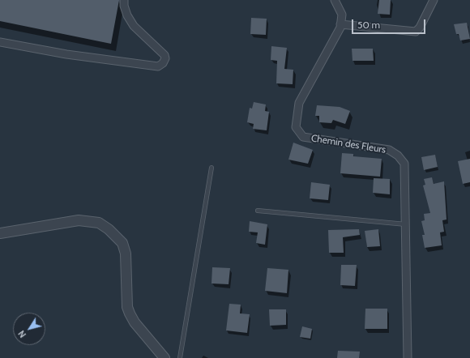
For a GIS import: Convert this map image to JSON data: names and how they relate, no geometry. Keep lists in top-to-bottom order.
{
  "streets": {
    "street": ["Chemin des Fleurs"]
  },
  "scale_bar": "50 m",
  "north": "bottom left"
}
